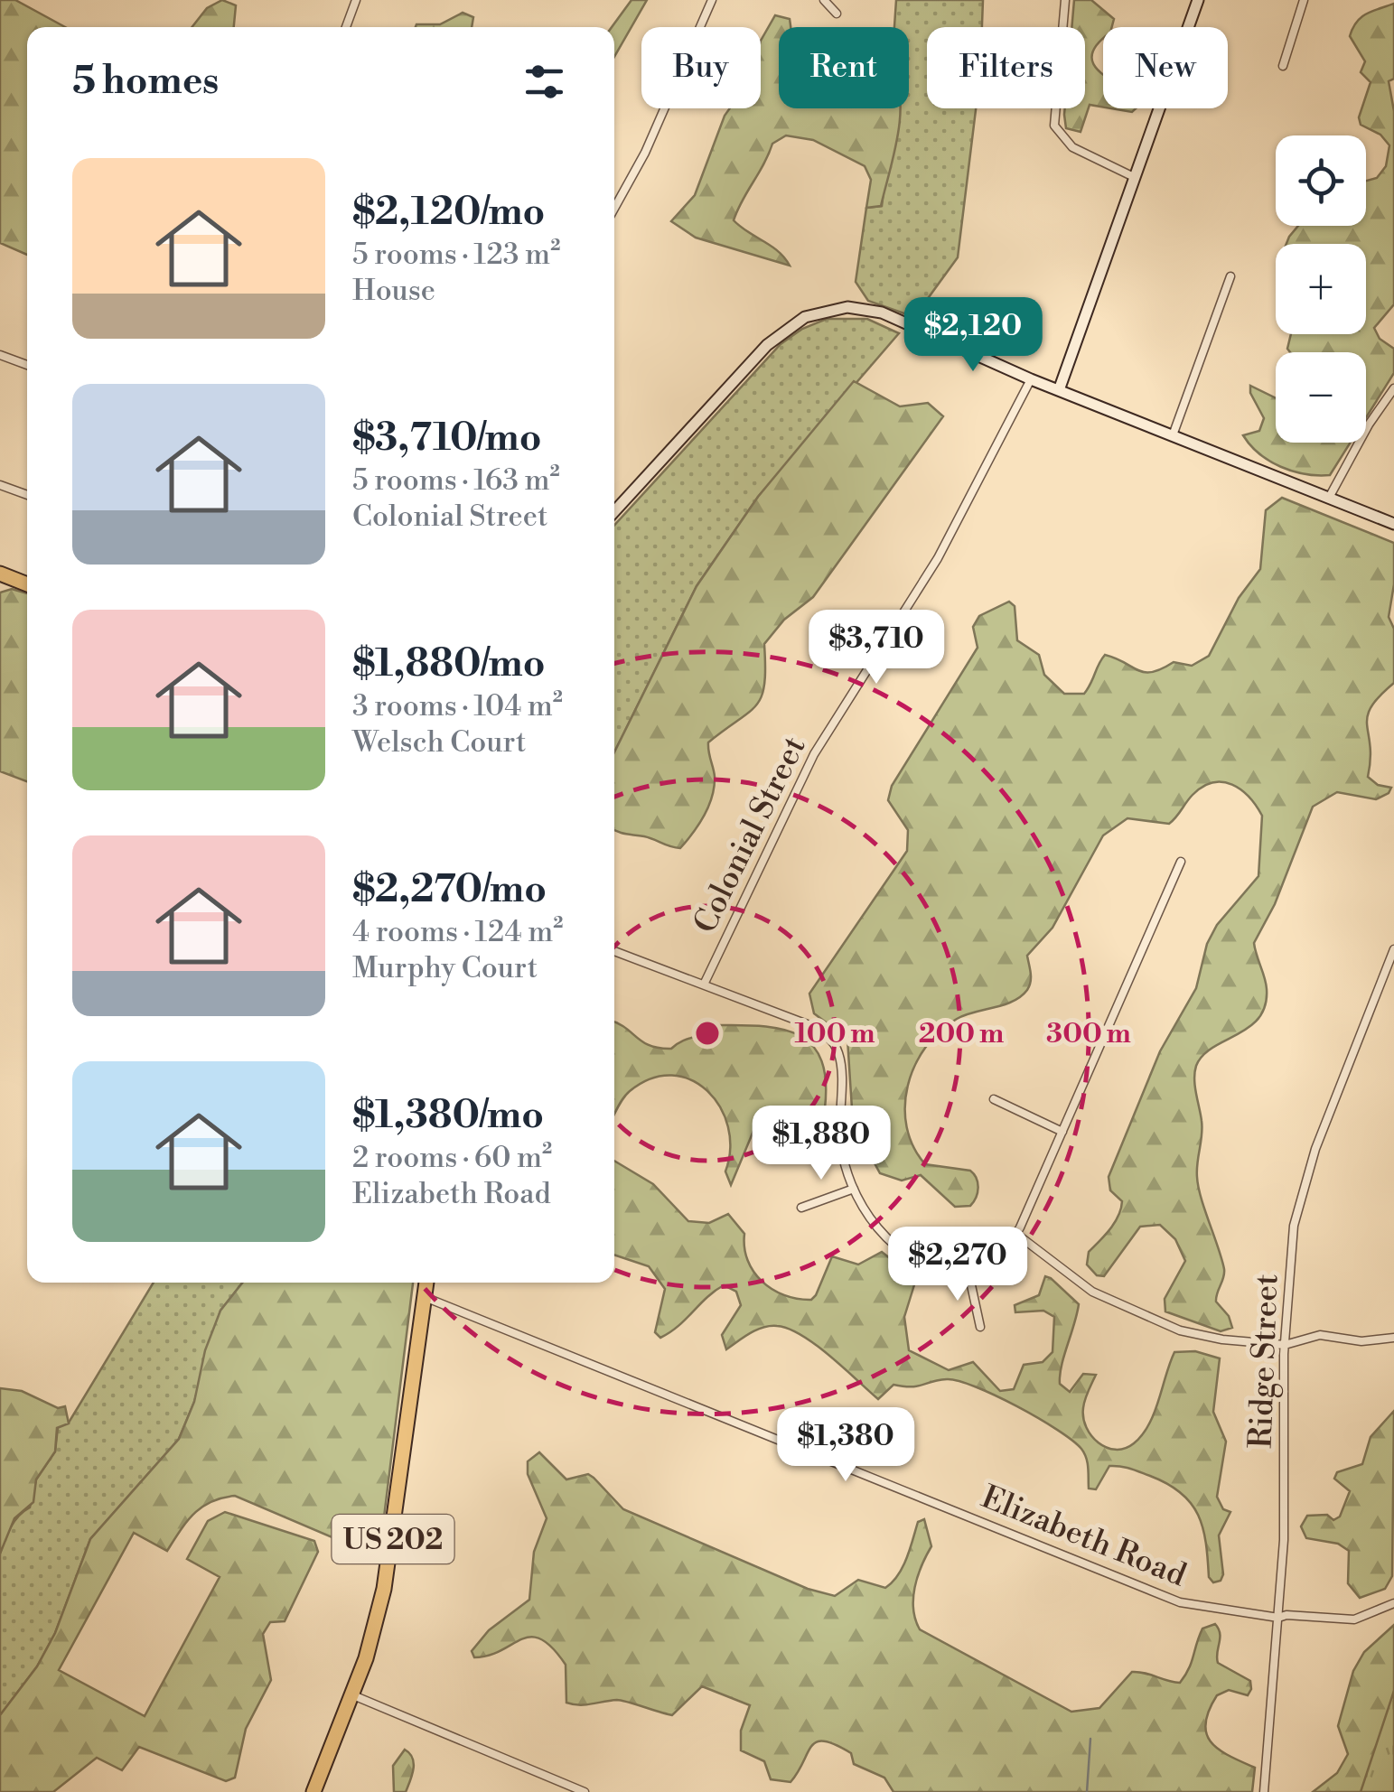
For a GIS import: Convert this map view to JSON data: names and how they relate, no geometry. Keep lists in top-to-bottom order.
{
  "streets": {
    "highway": ["US 202"],
    "street": ["Colonial Street", "Ridge Street", "Elizabeth Road"]
  },
  "crossings": [
    ["Ridge Street", "Elizabeth Road"],
    ["Elizabeth Road", "US 202"]
  ],
  "page": {
    "chip": [
      "Buy",
      "Rent",
      "Filters",
      "New"
    ],
    "heading": "5 homes",
    "map_buttons": ["+", "−"],
    "list": [
      {
        "name": "$2,120/mo",
        "note": "5 rooms · 123 m² · House"
      },
      {
        "name": "$3,710/mo",
        "note": "5 rooms · 163 m² · Colonial Street"
      },
      {
        "name": "$1,880/mo",
        "note": "3 rooms · 104 m² · Welsch Court"
      },
      {
        "name": "$2,270/mo",
        "note": "4 rooms · 124 m² · Murphy Court"
      },
      {
        "name": "$1,380/mo",
        "note": "2 rooms · 60 m² · Elizabeth Road"
      }
    ],
    "price": [
      "$2,120",
      "$3,710",
      "$1,880",
      "$2,270",
      "$1,380"
    ]
  },
  "rings": ["100 m", "200 m", "300 m"]
}
